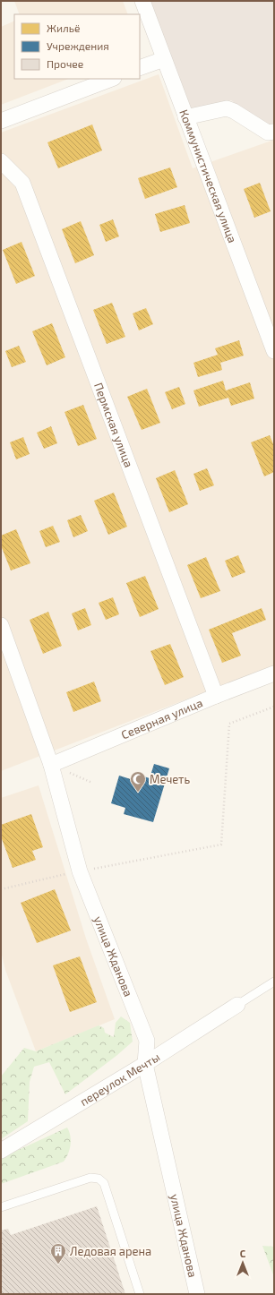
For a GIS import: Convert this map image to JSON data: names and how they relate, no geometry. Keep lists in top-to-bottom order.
{
  "streets": {
    "street": [
      "Коммунистическая улица",
      "Пермская улица",
      "Северная улица",
      "улица Жданова",
      "переулок Мечты"
    ]
  },
  "crossings": [
    ["Пермская улица", "Северная улица"],
    ["Северная улица", "улица Жданова"],
    ["улица Жданова", "переулок Мечты"]
  ],
  "places": {
    "mosque": ["Мечеть"],
    "building": ["Ледовая арена"]
  },
  "legend": ["Жильё", "Учреждения", "Прочее"],
  "north": "top"
}
